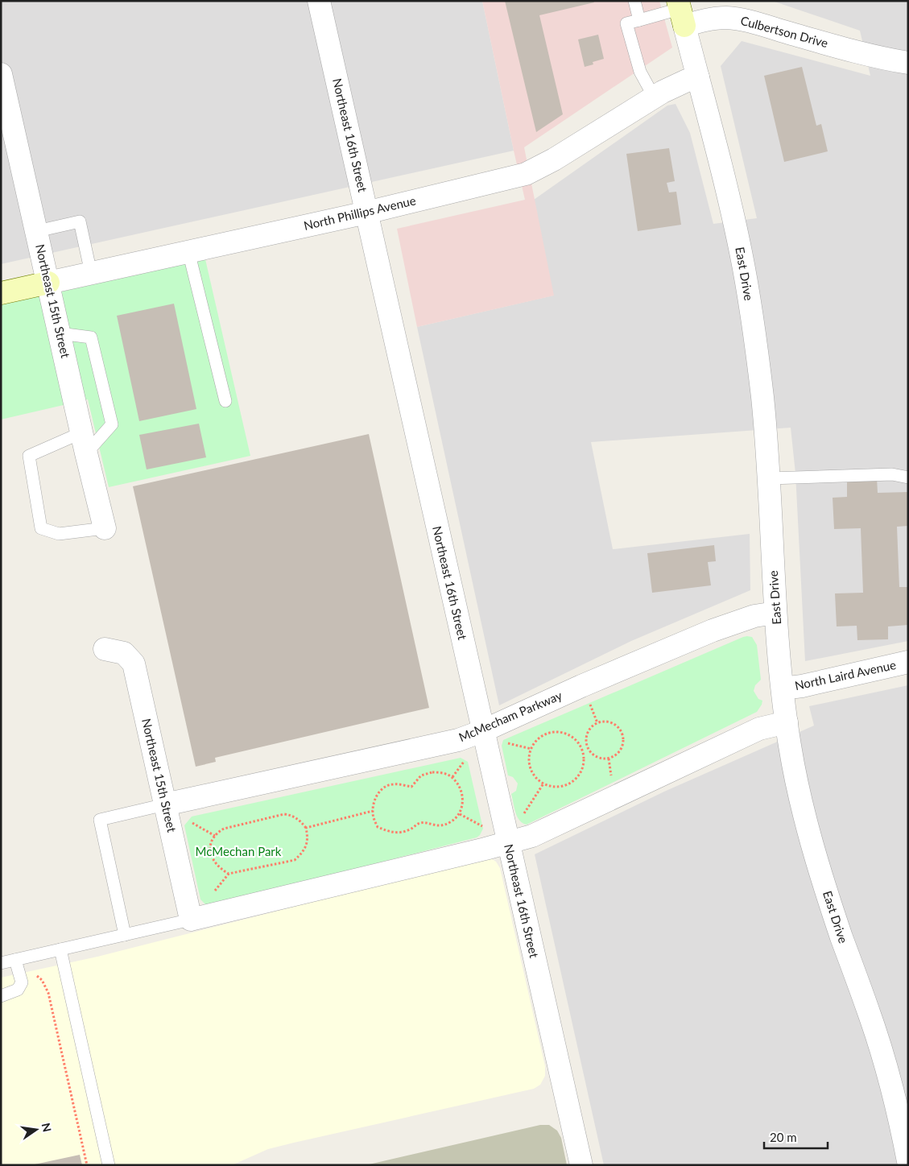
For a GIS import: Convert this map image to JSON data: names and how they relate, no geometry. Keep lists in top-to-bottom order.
{
  "streets": {
    "street": [
      "Culbertson Drive",
      "Northeast 16th Street",
      "North Phillips Avenue",
      "East Drive",
      "Northeast 15th Street",
      "North Laird Avenue",
      "McMecham Parkway"
    ]
  },
  "crossings": [
    ["Culbertson Drive", "East Drive"],
    ["Northeast 16th Street", "North Phillips Avenue"],
    ["Northeast 16th Street", "McMecham Parkway"],
    ["North Phillips Avenue", "East Drive"],
    ["North Phillips Avenue", "Northeast 15th Street"],
    ["East Drive", "North Laird Avenue"],
    ["East Drive", "McMecham Parkway"],
    ["Northeast 15th Street", "McMecham Parkway"]
  ],
  "parks": ["McMechan Park"],
  "scale_bar": "20 m",
  "north": "right"
}
